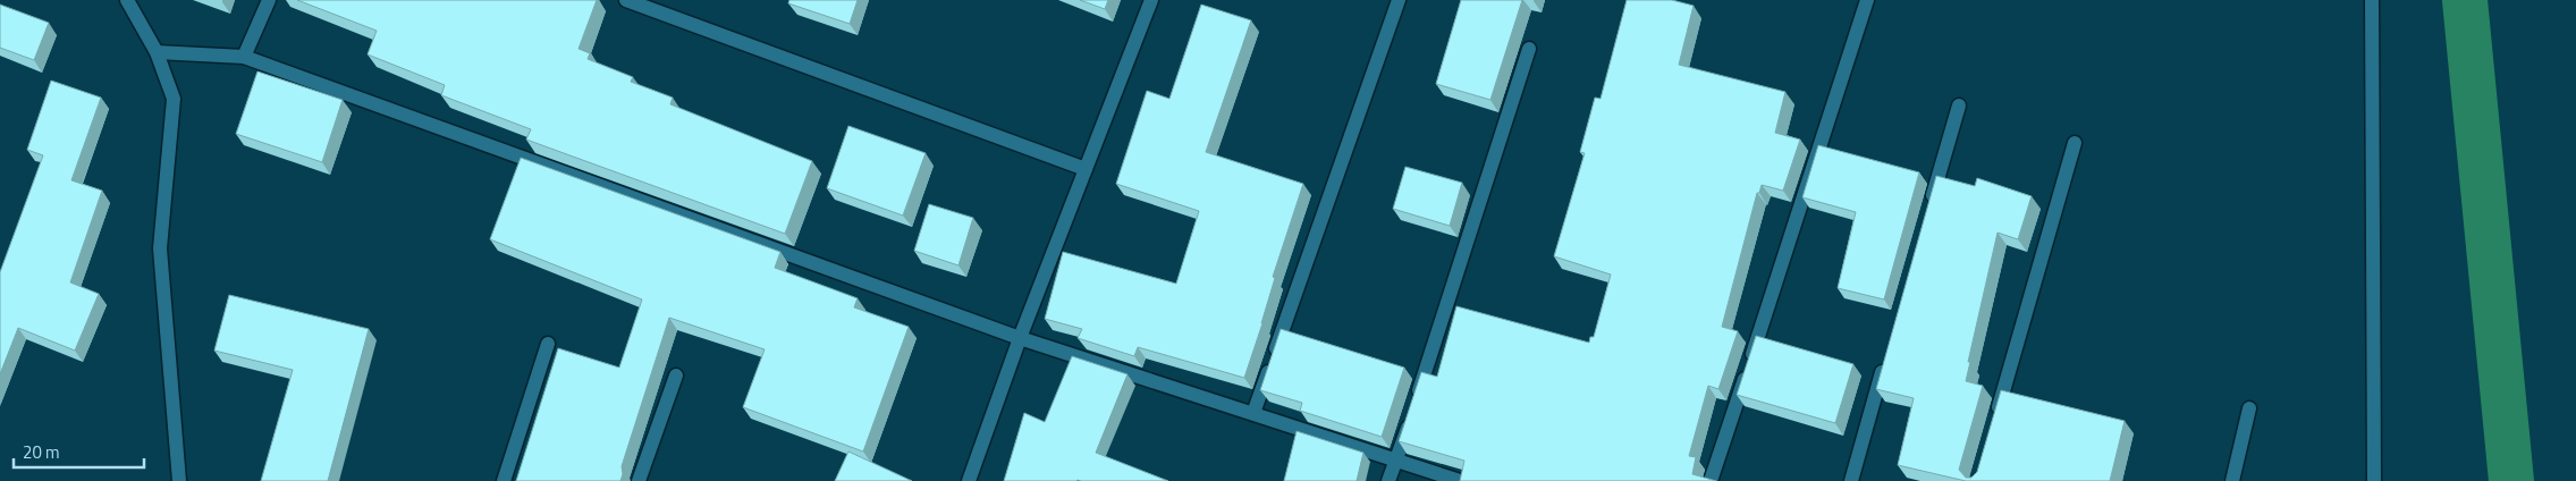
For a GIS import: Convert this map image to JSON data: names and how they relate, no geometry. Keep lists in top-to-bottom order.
{
  "scale_bar": "20 m"
}
